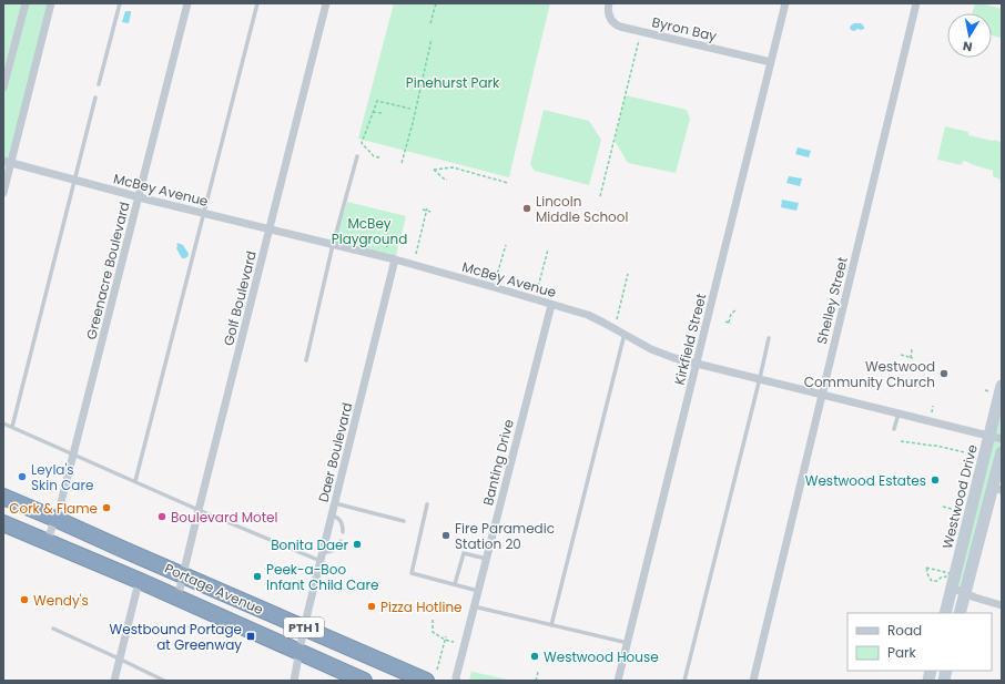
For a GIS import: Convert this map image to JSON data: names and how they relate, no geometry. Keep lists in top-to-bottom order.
{
  "streets": {
    "highway": ["Portage Avenue", "PTH 1"],
    "street": [
      "Byron Bay",
      "McBey Avenue",
      "Greenacre Boulevard",
      "Golf Boulevard",
      "Shelley Street",
      "Kirkfield Street",
      "Daer Boulevard",
      "Banting Drive",
      "Westwood Drive"
    ]
  },
  "crossings": [
    ["Byron Bay", "Kirkfield Street"],
    ["McBey Avenue", "Greenacre Boulevard"],
    ["McBey Avenue", "Golf Boulevard"],
    ["McBey Avenue", "Shelley Street"],
    ["McBey Avenue", "Kirkfield Street"],
    ["McBey Avenue", "Daer Boulevard"],
    ["McBey Avenue", "Banting Drive"],
    ["McBey Avenue", "Westwood Drive"],
    ["Greenacre Boulevard", "Portage Avenue"],
    ["Golf Boulevard", "Portage Avenue"],
    ["Daer Boulevard", "Portage Avenue"]
  ],
  "parks": ["Pinehurst Park", "McBey Playground"],
  "places": {
    "other": [
      "Lincoln Middle School",
      "Westwood Community Church",
      "Leyla's Skin Care",
      "Westwood Estates",
      "Cork & Flame",
      "Boulevard Motel",
      "Fire Paramedic Station 20",
      "Bonita Daer",
      "Peek-a-Boo Infant Child Care",
      "Wendy's",
      "Pizza Hotline",
      "Westwood House"
    ],
    "transit": ["Westbound Portage at Greenway"]
  },
  "legend": ["Road", "Park"],
  "north": "bottom"
}
